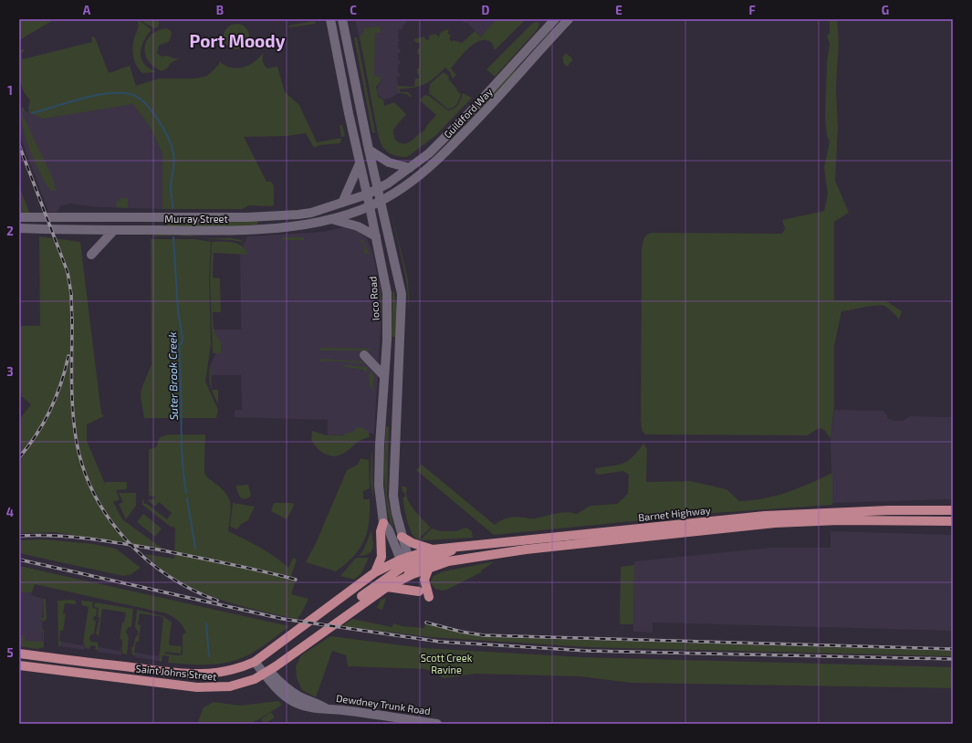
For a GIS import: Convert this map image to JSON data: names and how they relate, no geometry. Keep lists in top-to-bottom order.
{
  "streets": {
    "main road": [
      "Guildford Way",
      "Murray Street",
      "Ioco Road",
      "Barnet Highway",
      "Saint Johns Street",
      "Dewdney Trunk Road"
    ]
  },
  "crossings": [
    ["Guildford Way", "Murray Street"],
    ["Guildford Way", "Ioco Road"],
    ["Murray Street", "Ioco Road"],
    ["Ioco Road", "Barnet Highway"],
    ["Ioco Road", "Saint Johns Street"],
    ["Barnet Highway", "Saint Johns Street"],
    ["Saint Johns Street", "Dewdney Trunk Road"]
  ],
  "districts": ["Port Moody"],
  "water": ["Suter Brook Creek"],
  "parks": ["Scott Creek Ravine"],
  "grid": {
    "columns": [
      "A",
      "B",
      "C",
      "D",
      "E",
      "F",
      "G"
    ],
    "rows": [
      "1",
      "2",
      "3",
      "4",
      "5"
    ]
  }
}
